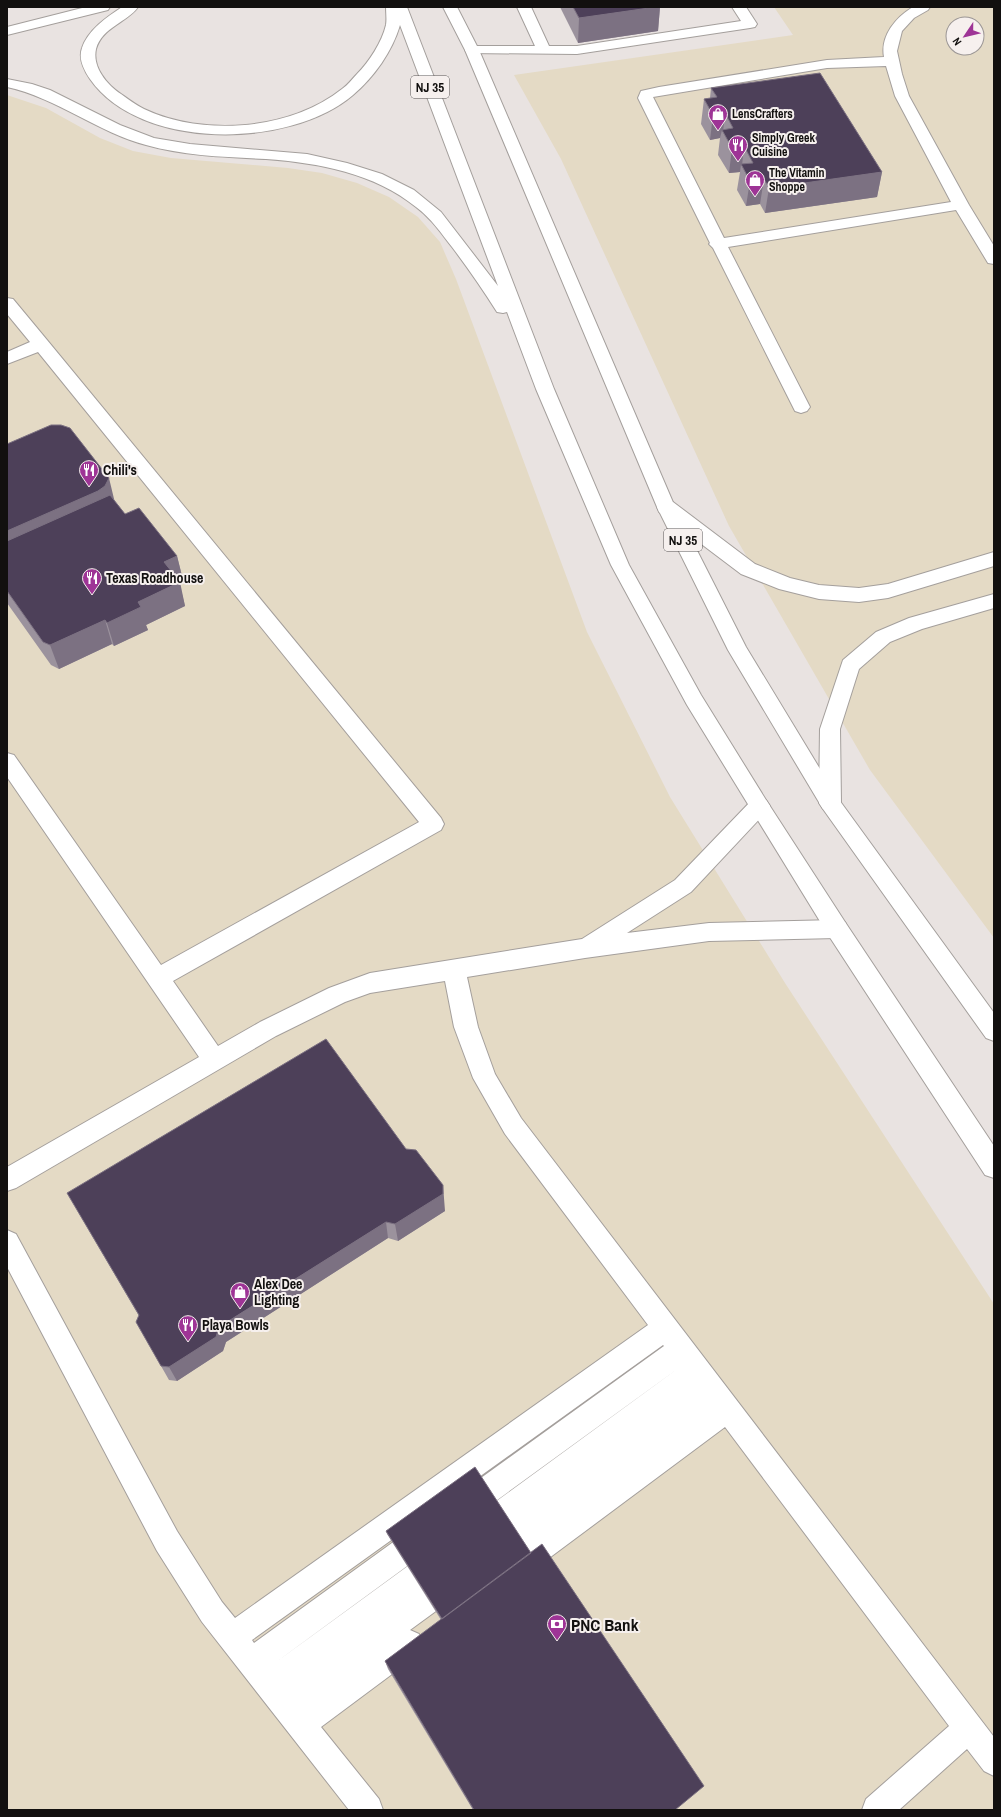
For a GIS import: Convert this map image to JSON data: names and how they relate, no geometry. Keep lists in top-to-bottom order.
{
  "streets": {
    "main road": ["NJ 35"]
  },
  "places": {
    "shop": ["LensCrafters", "The Vitamin Shoppe", "Alex Dee Lighting"],
    "restaurant": [
      "Simply Greek Cuisine",
      "Chili's",
      "Texas Roadhouse",
      "Playa Bowls"
    ],
    "bank": ["PNC Bank"]
  },
  "north": "bottom left"
}
